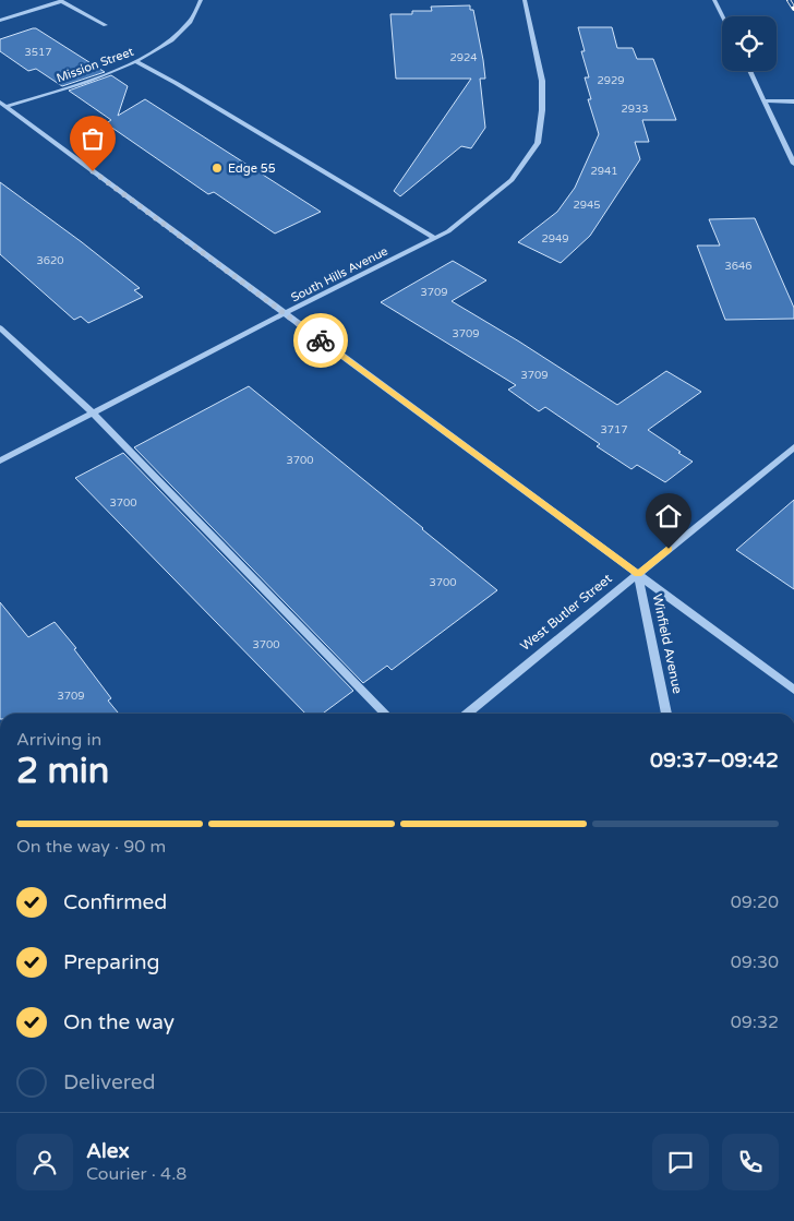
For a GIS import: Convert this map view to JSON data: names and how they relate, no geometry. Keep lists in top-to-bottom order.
{
  "streets": {
    "street": [
      "Mission Street",
      "South Hills Avenue",
      "West Butler Street",
      "Winfield Avenue"
    ]
  },
  "crossings": [
    ["West Butler Street", "Winfield Avenue"]
  ],
  "places": ["Edge 55"],
  "house_numbers": [
    "3517",
    "2924",
    "2929",
    "2933",
    "2941",
    "2945",
    "2949",
    "3620",
    "3646",
    "3709",
    "3709",
    "3709",
    "3717",
    "3700",
    "3700",
    "3700",
    "3700",
    "3709"
  ],
  "page": {
    "heading": ["2 min", "Arriving in", "09:37–09:42"],
    "panel": ["Alex", "Courier · 4.8"],
    "bar": "On the way · 90 m",
    "list": [
      ["Confirmed", "09:20"],
      ["Preparing", "09:30"],
      ["On the way", "09:32"],
      "Delivered"
    ]
  }
}
